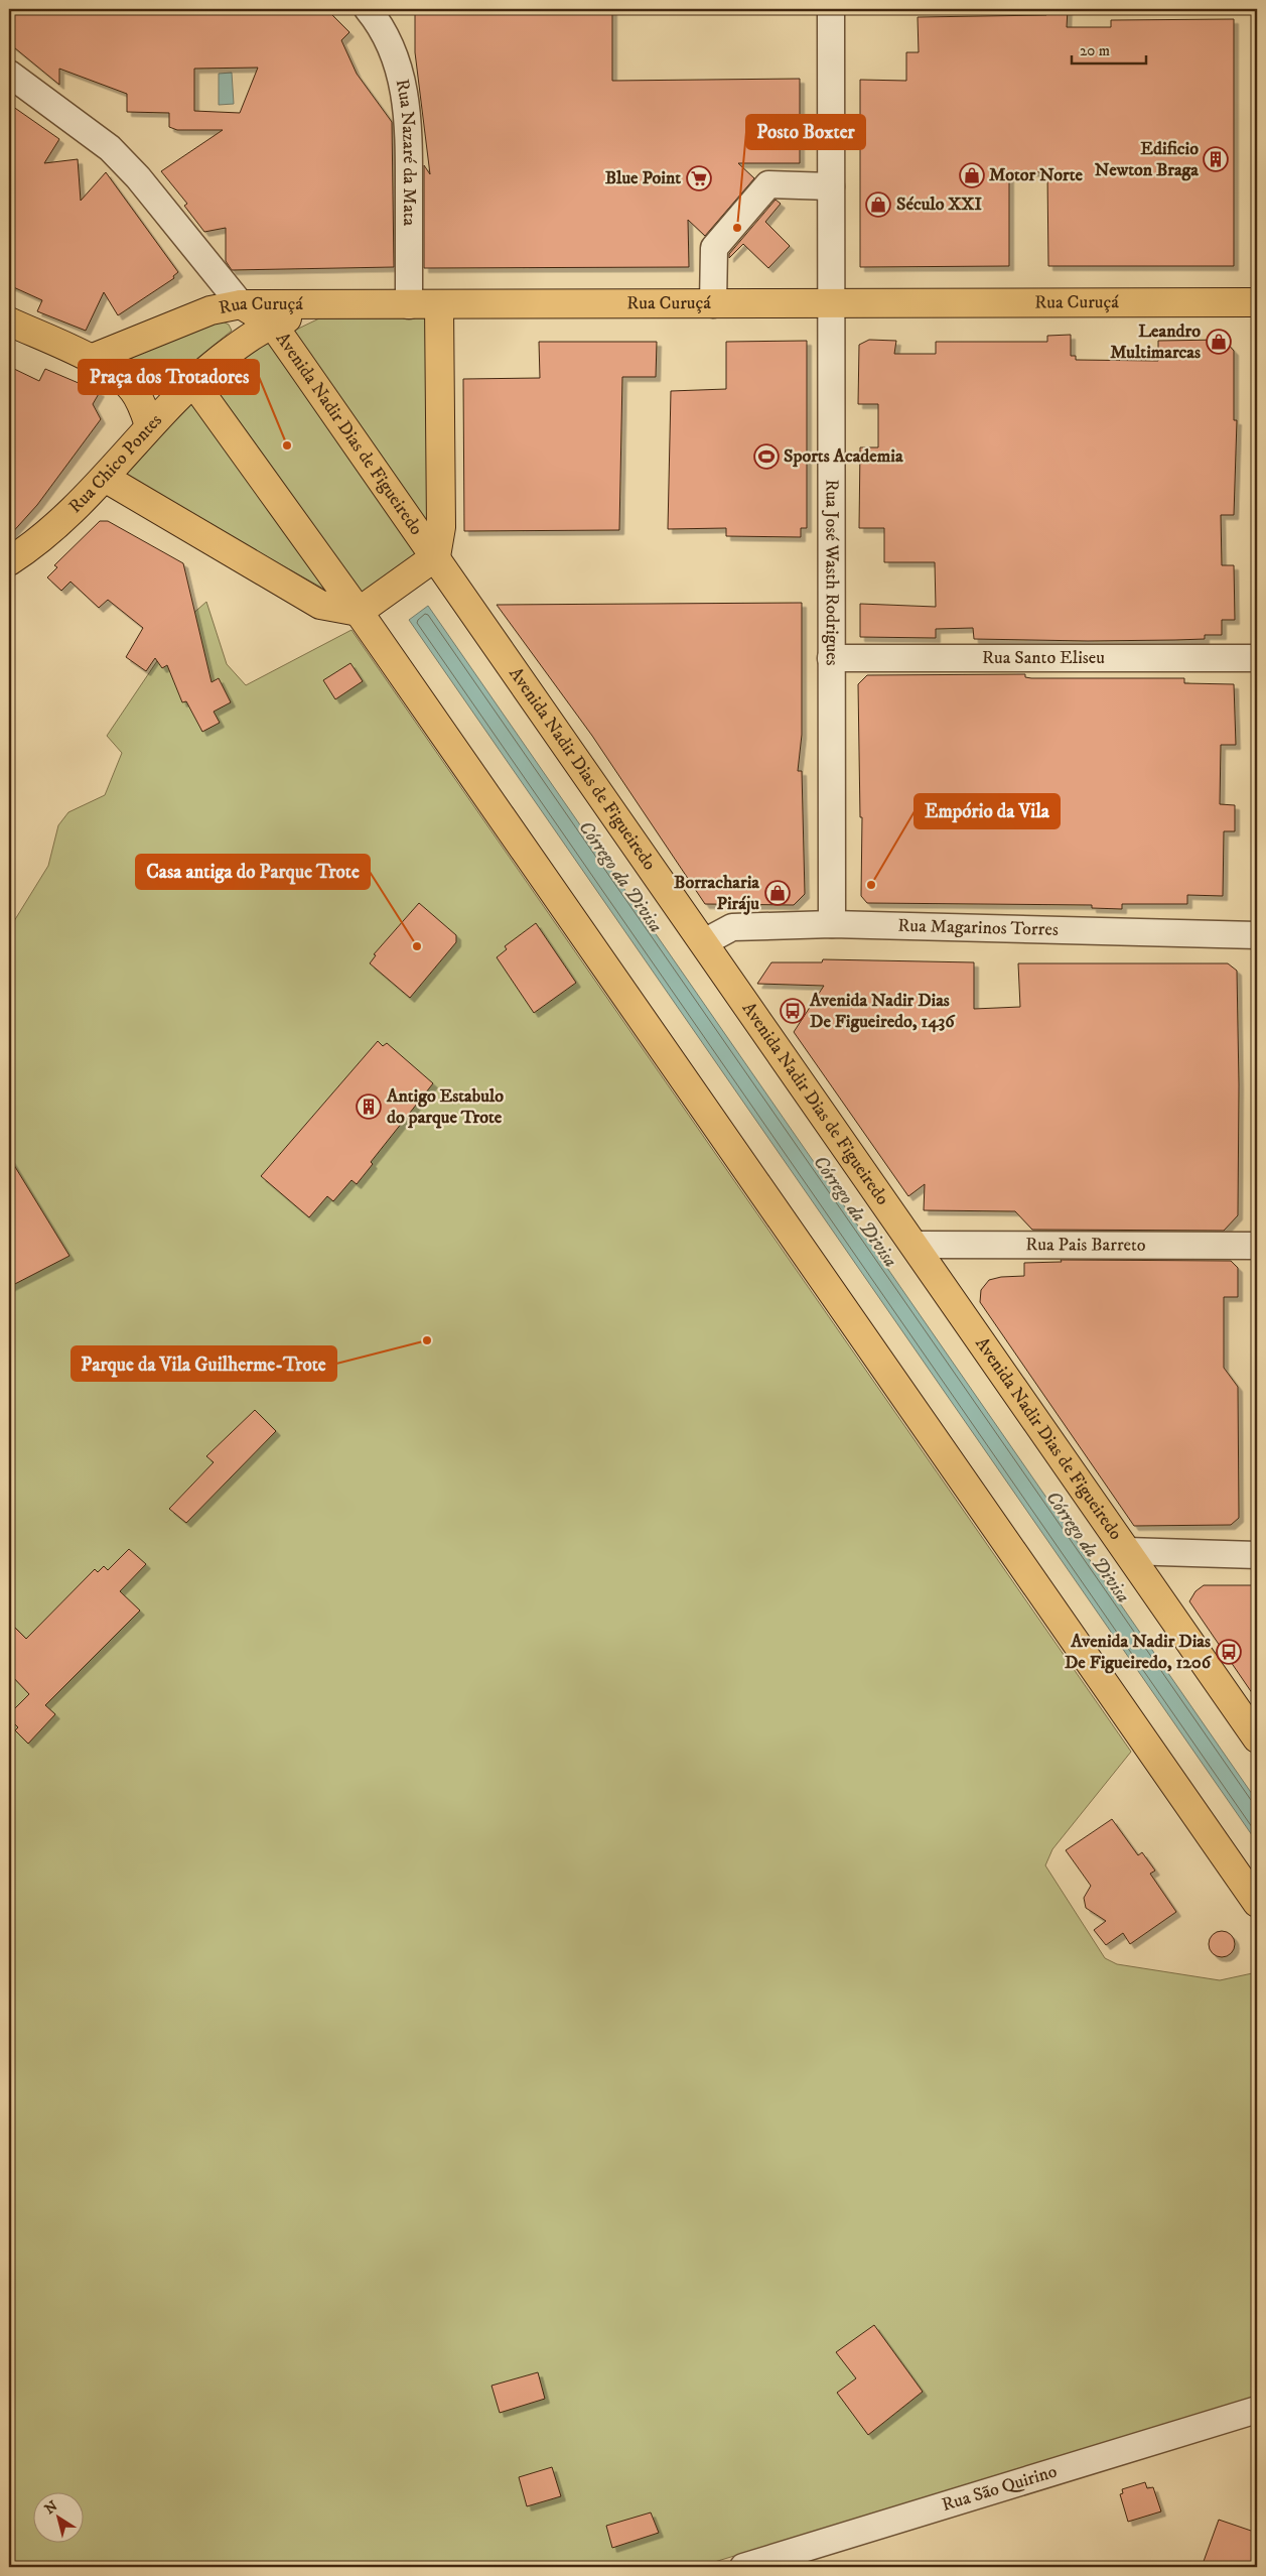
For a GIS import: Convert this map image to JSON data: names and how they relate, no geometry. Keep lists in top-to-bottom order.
{
  "streets": {
    "main road": ["Rua Curuçá", "Avenida Nadir Dias de Figueiredo", "Rua Chico Pontes"],
    "street": [
      "Rua Nazaré da Mata",
      "Rua José Wasth Rodrigues",
      "Rua Santo Eliseu",
      "Rua Magarinos Torres",
      "Rua Pais Barreto",
      "Rua São Quirino"
    ]
  },
  "crossings": [
    ["Rua Nazaré da Mata", "Rua Curuçá"],
    ["Rua Curuçá", "Avenida Nadir Dias de Figueiredo"],
    ["Rua Curuçá", "Rua Chico Pontes"],
    ["Rua Curuçá", "Rua José Wasth Rodrigues"],
    ["Avenida Nadir Dias de Figueiredo", "Rua Chico Pontes"],
    ["Avenida Nadir Dias de Figueiredo", "Rua Magarinos Torres"],
    ["Avenida Nadir Dias de Figueiredo", "Rua Pais Barreto"],
    ["Rua José Wasth Rodrigues", "Rua Santo Eliseu"],
    ["Rua José Wasth Rodrigues", "Rua Magarinos Torres"]
  ],
  "water": ["Córrego da Divisa"],
  "places": {
    "building": ["Edificio Newton Braga", "Antigo Estabulo do parque Trote"],
    "shop": [
      "Motor Norte",
      "Século XXI",
      "Leandro Multimarcas",
      "Borracharia Piráju"
    ],
    "supermarket": ["Blue Point"],
    "other": [
      "Posto Boxter",
      "Praça dos Trotadores",
      "Empório da Vila",
      "Casa antiga do Parque Trote",
      "Parque da Vila Guilherme-Trote"
    ],
    "sports": ["Sports Academia"],
    "bus stop": ["Avenida Nadir Dias De Figueiredo, 1436", "Avenida Nadir Dias De Figueiredo, 1206"]
  },
  "scale_bar": "20 m",
  "north": "top left"
}
